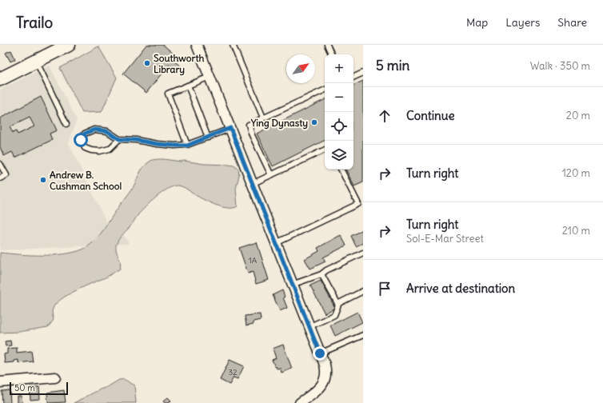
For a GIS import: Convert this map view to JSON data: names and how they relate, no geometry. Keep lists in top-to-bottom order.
{
  "places": ["Southworth Library", "Ying Dynasty", "Andrew B. Cushman School"],
  "house_numbers": ["1A", "32"],
  "scale_bar": "50 m",
  "north": "top right",
  "page": {
    "header": "Trailo",
    "nav": ["Map", "Layers", "Share"],
    "heading": ["5 min", "Walk · 350 m"],
    "map_buttons": ["+", "−"],
    "list": [
      ["Continue", "20 m"],
      ["Turn right", "120 m"],
      ["Turn right", "Sol-E-Mar Street", "210 m"],
      "Arrive at destination"
    ],
    "scale": "50 m"
  }
}
